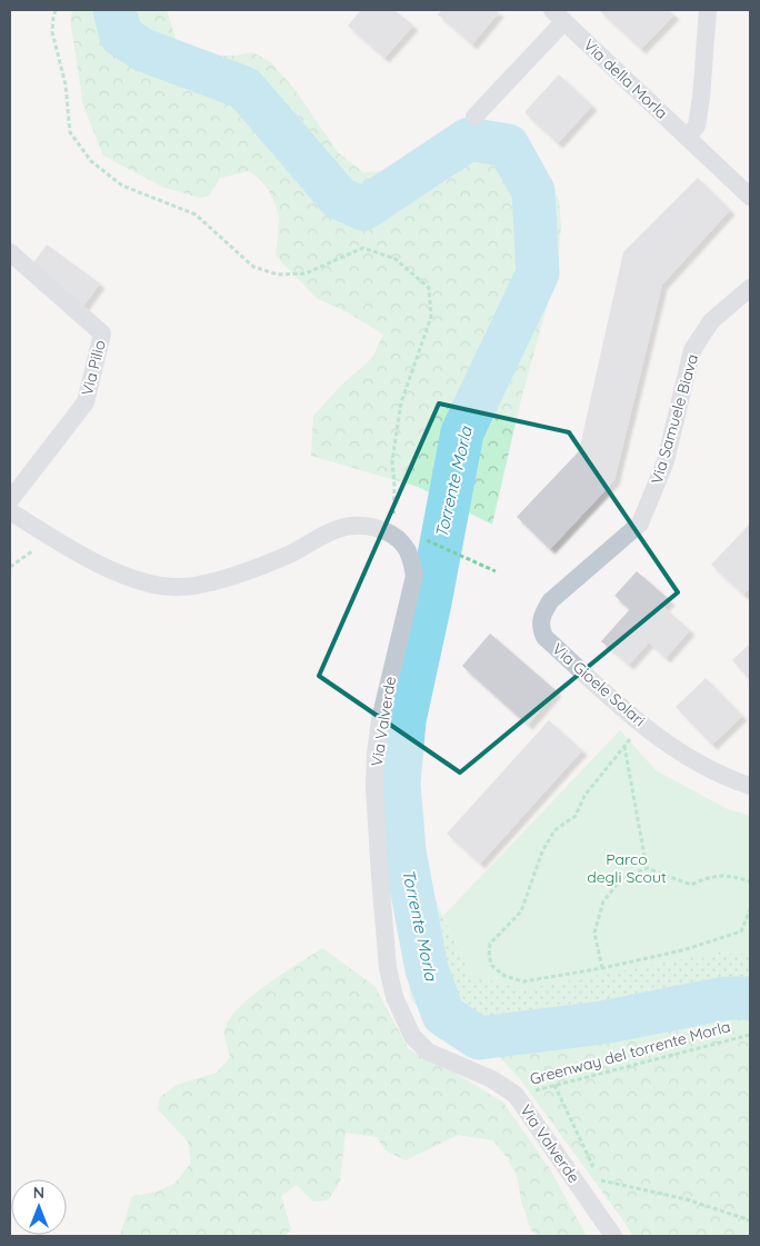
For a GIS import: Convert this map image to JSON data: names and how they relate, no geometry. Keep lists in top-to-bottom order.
{
  "streets": {
    "street": [
      "Via della Morla",
      "Via Pilio",
      "Via Samuele Biava",
      "Via Gioele Solari",
      "Via Valverde"
    ],
    "path": ["Greenway del torrente Morla"]
  },
  "crossings": [
    ["Via Samuele Biava", "Via Gioele Solari"],
    ["Via Valverde", "Greenway del torrente Morla"]
  ],
  "water": ["Torrente Morla"],
  "parks": ["Parco degli Scout"],
  "north": "top"
}
